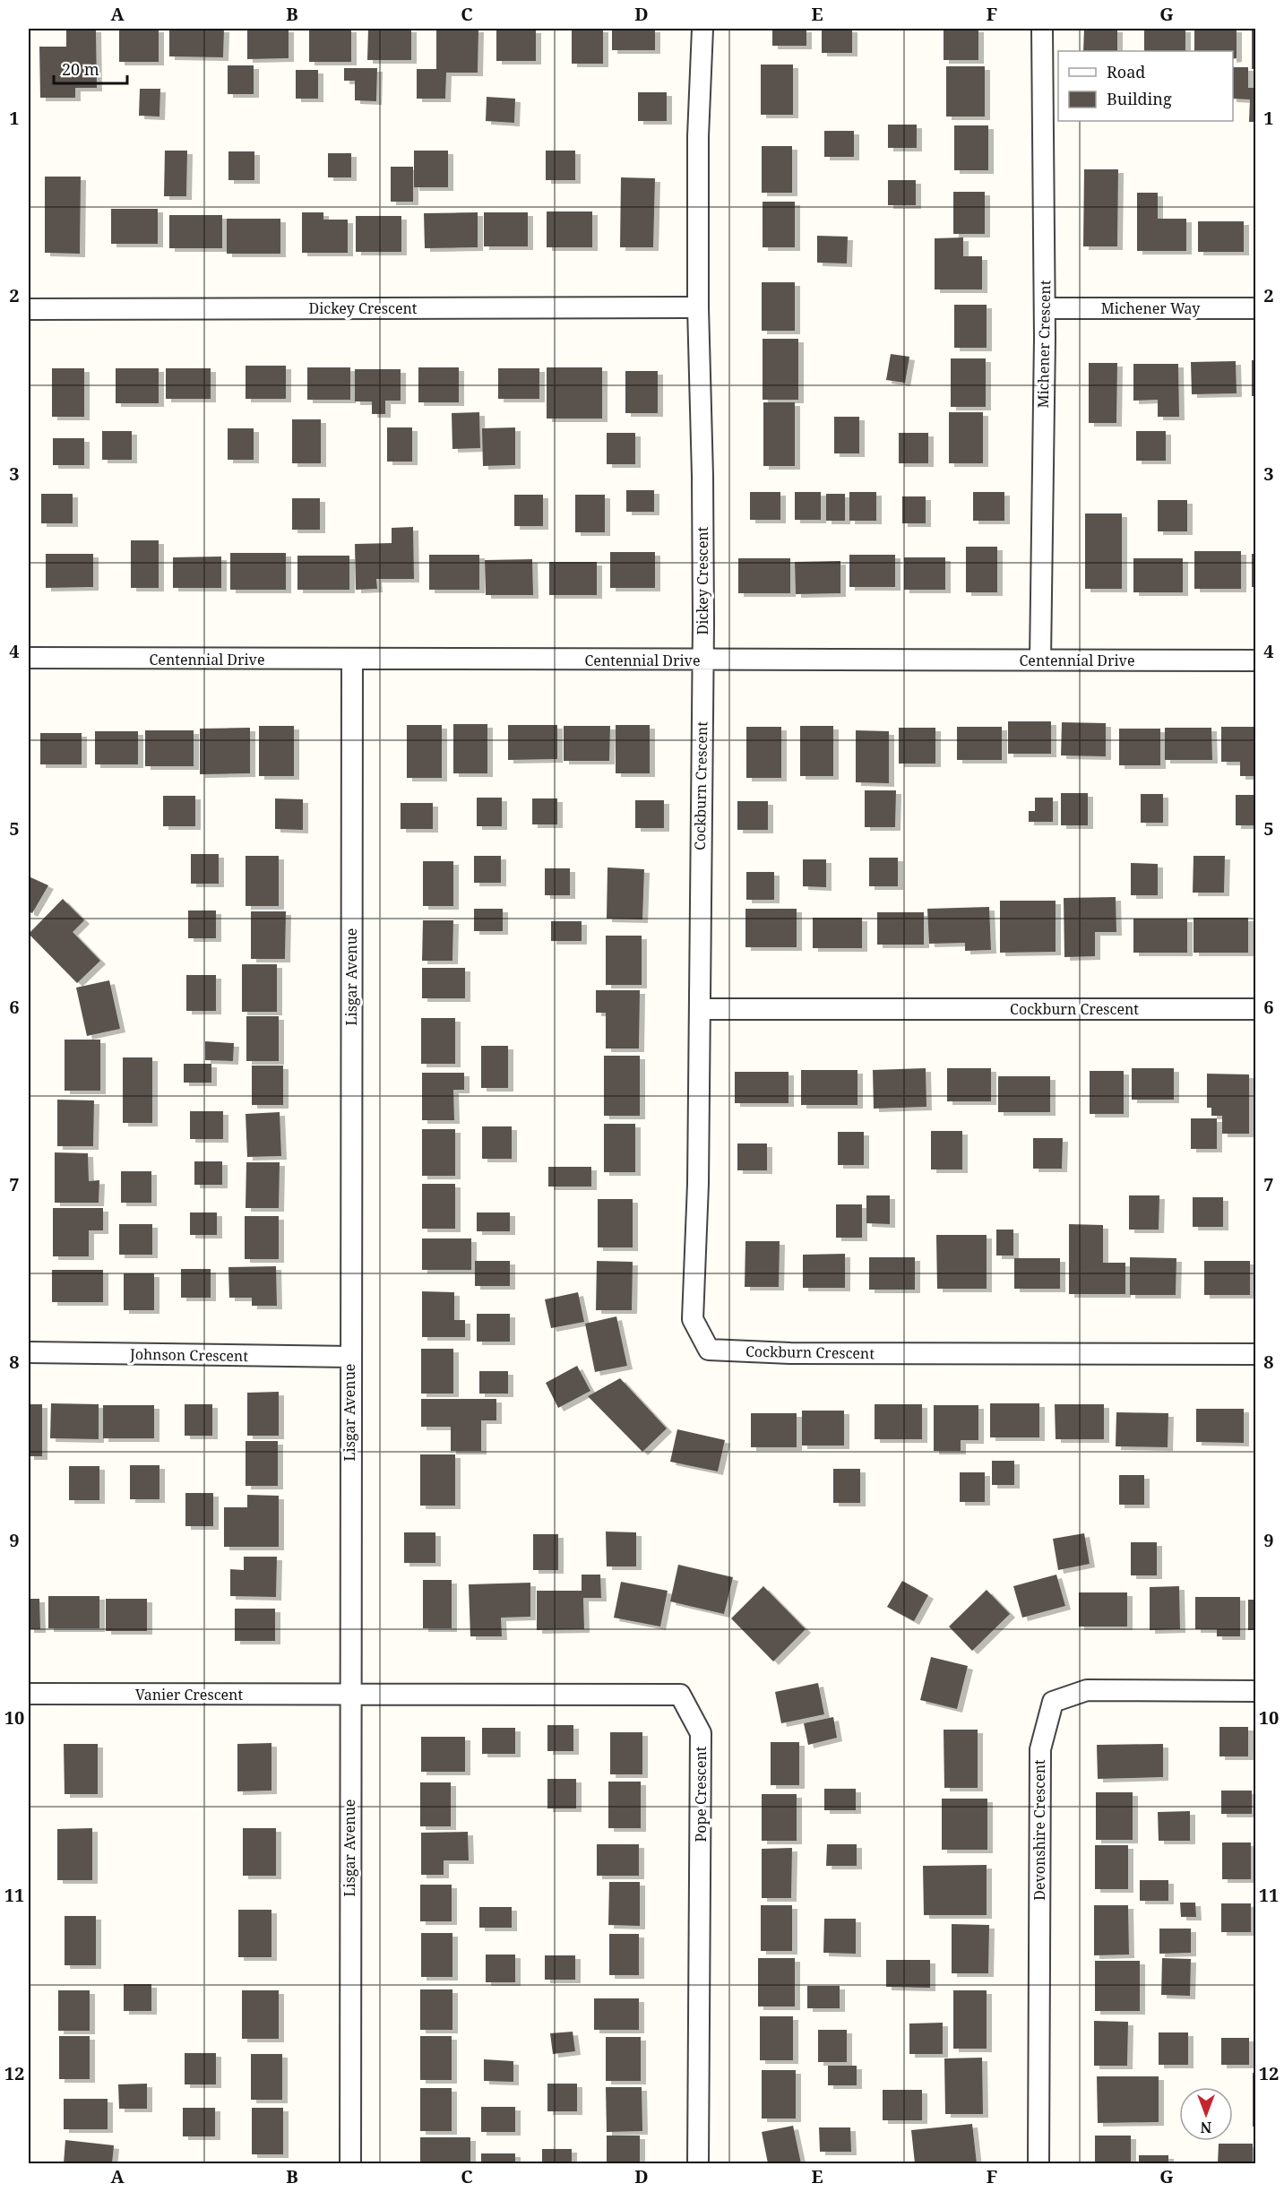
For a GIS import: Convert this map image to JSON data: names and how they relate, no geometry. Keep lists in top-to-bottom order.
{
  "streets": {
    "street": [
      "Dickey Crescent",
      "Michener Way",
      "Michener Crescent",
      "Centennial Drive",
      "Cockburn Crescent",
      "Lisgar Avenue",
      "Johnson Crescent",
      "Vanier Crescent",
      "Pope Crescent",
      "Devonshire Crescent"
    ]
  },
  "crossings": [
    ["Dickey Crescent", "Centennial Drive"],
    ["Dickey Crescent", "Cockburn Crescent"],
    ["Michener Way", "Michener Crescent"],
    ["Michener Crescent", "Centennial Drive"],
    ["Centennial Drive", "Cockburn Crescent"],
    ["Centennial Drive", "Lisgar Avenue"],
    ["Lisgar Avenue", "Johnson Crescent"],
    ["Lisgar Avenue", "Vanier Crescent"],
    ["Lisgar Avenue", "Pope Crescent"],
    ["Vanier Crescent", "Pope Crescent"]
  ],
  "legend": ["Road", "Building"],
  "scale_bar": "20 m",
  "north": "bottom",
  "grid": {
    "columns": [
      "A",
      "B",
      "C",
      "D",
      "E",
      "F",
      "G"
    ],
    "rows": [
      "1",
      "2",
      "3",
      "4",
      "5",
      "6",
      "7",
      "8",
      "9",
      "10",
      "11",
      "12"
    ]
  }
}
